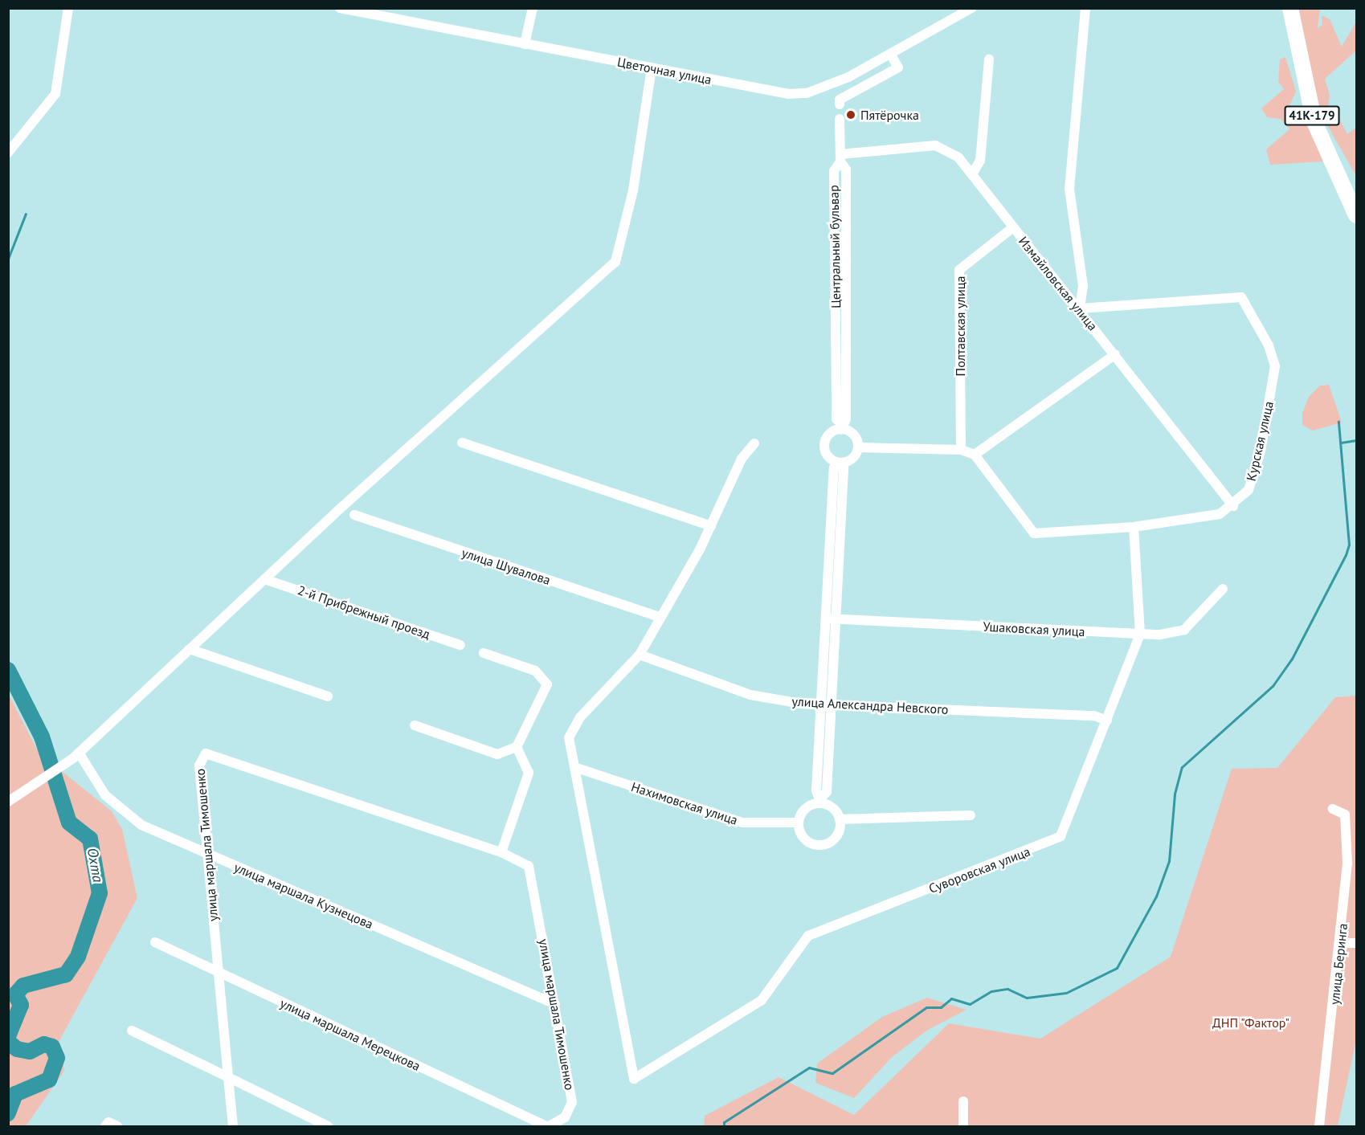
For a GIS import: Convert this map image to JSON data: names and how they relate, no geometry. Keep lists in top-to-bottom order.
{
  "streets": {
    "main road": ["41К-179"],
    "street": [
      "Цветочная улица",
      "Центральный бульвар",
      "Измайловская улица",
      "Полтавская улица",
      "Курская улица",
      "улица Шувалова",
      "2-й Прибрежный проезд",
      "Ушаковская улица",
      "улица Александра Невского",
      "Нахимовская улица",
      "улица маршала Тимошенко",
      "Суворовская улица",
      "улица маршала Кузнецова",
      "улица Беринга",
      "улица маршала Мерецкова"
    ]
  },
  "crossings": [
    ["Центральный бульвар", "Измайловская улица"],
    ["Измайловская улица", "Полтавская улица"],
    ["Измайловская улица", "Курская улица"],
    ["Курская улица", "Суворовская улица"],
    ["Ушаковская улица", "Суворовская улица"],
    ["улица Александра Невского", "Суворовская улица"],
    ["Нахимовская улица", "Суворовская улица"],
    ["улица маршала Тимошенко", "улица маршала Кузнецова"],
    ["улица маршала Тимошенко", "улица маршала Мерецкова"]
  ],
  "water": ["Охта"],
  "parks": ["ДНП \"Фактор\""],
  "places": ["Пятёрочка"]
}
